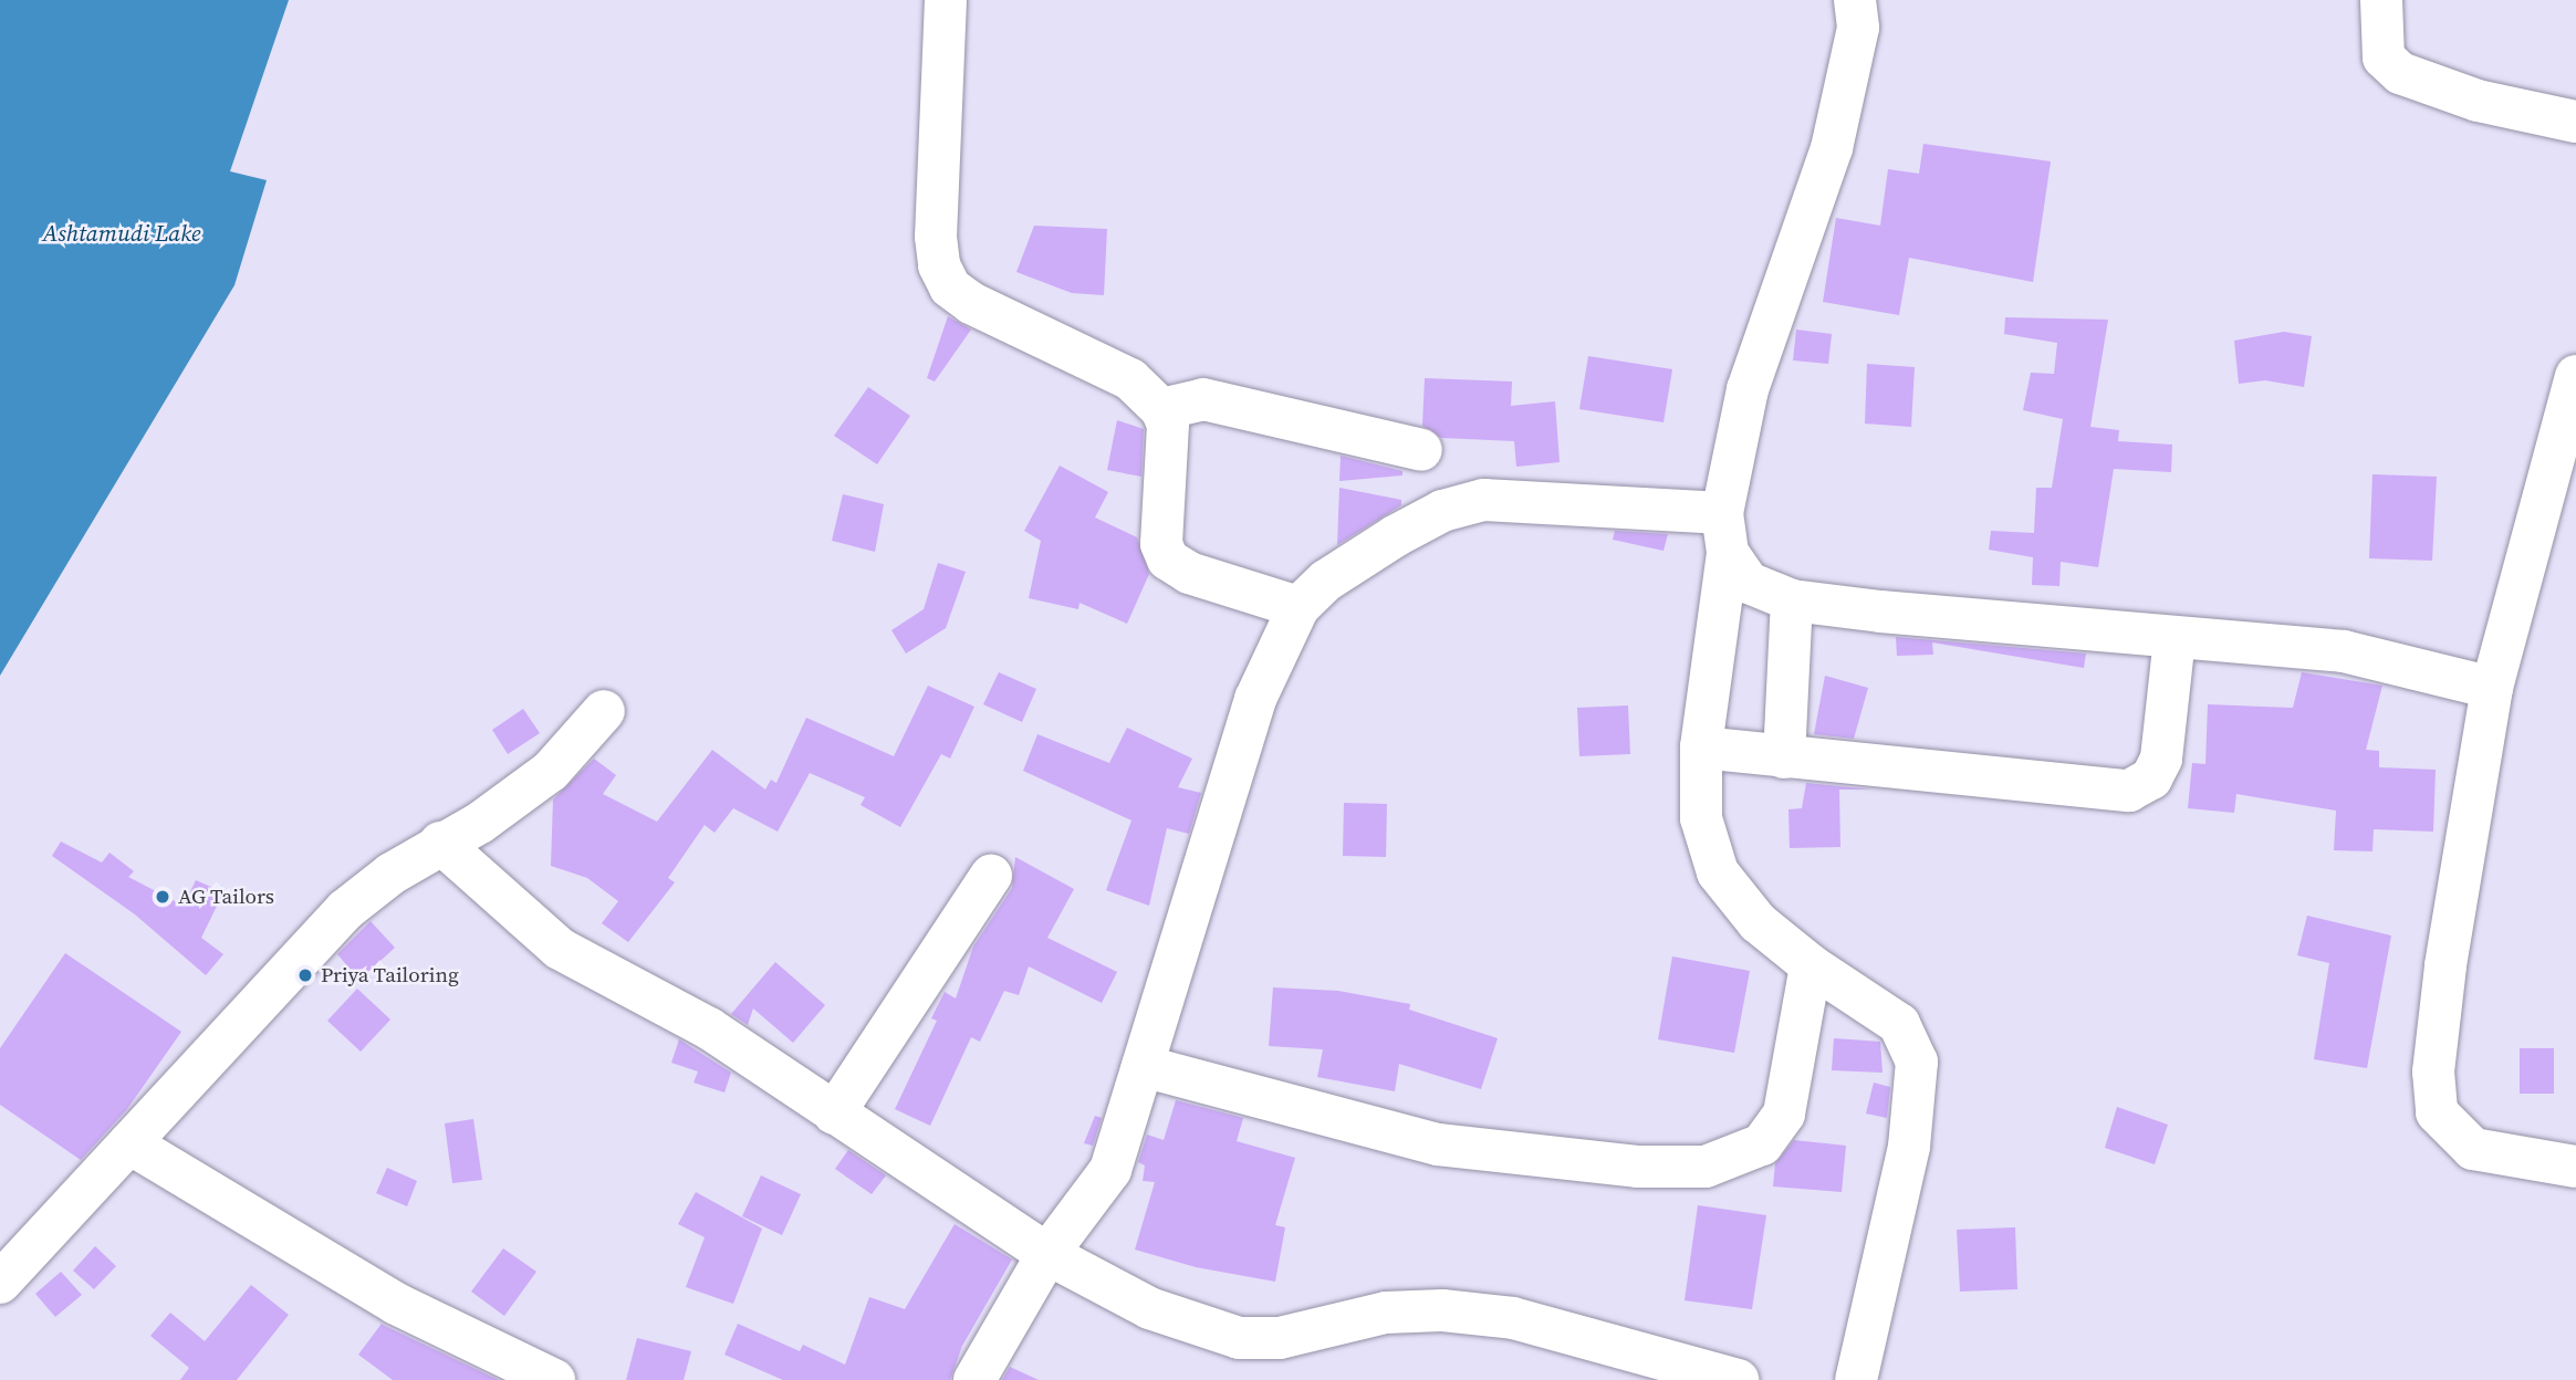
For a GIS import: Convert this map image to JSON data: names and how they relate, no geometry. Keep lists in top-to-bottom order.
{
  "water": ["Ashtamudi Lake"],
  "places": ["AG Tailors", "Priya Tailoring"]
}
